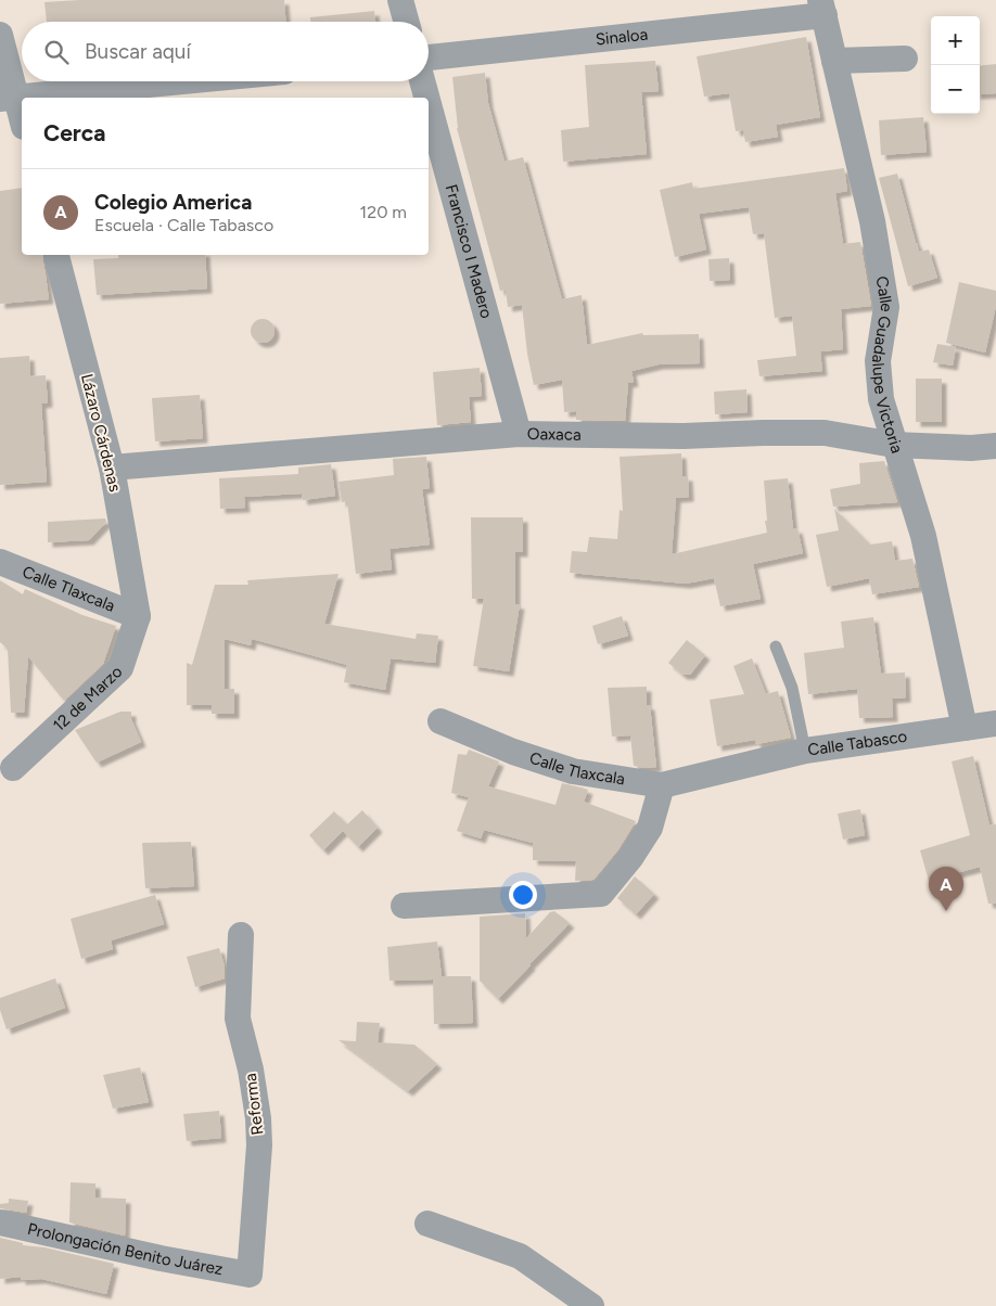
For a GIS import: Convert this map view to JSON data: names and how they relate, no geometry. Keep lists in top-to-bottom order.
{
  "streets": {
    "street": [
      "Sinaloa",
      "Francisco I Madero",
      "Calle Guadalupe Victoria",
      "Lázaro Cárdenas",
      "Oaxaca",
      "Calle Tlaxcala",
      "12 de Marzo",
      "Calle Tabasco",
      "Reforma",
      "Prolongación Benito Juárez"
    ]
  },
  "crossings": [
    ["Sinaloa", "Calle Guadalupe Victoria"],
    ["Francisco I Madero", "Oaxaca"],
    ["Calle Guadalupe Victoria", "Oaxaca"],
    ["Calle Guadalupe Victoria", "Calle Tabasco"],
    ["Lázaro Cárdenas", "Oaxaca"],
    ["Lázaro Cárdenas", "Calle Tlaxcala"],
    ["Lázaro Cárdenas", "12 de Marzo"],
    ["Calle Tlaxcala", "12 de Marzo"],
    ["Calle Tlaxcala", "Calle Tabasco"],
    ["Reforma", "Prolongación Benito Juárez"]
  ],
  "page": {
    "map_buttons": ["+", "−"],
    "search": "Buscar aquí",
    "heading": "Cerca",
    "list": [
      {
        "mark": "A",
        "name": "Colegio America",
        "note": "Escuela · Calle Tabasco",
        "value": "120 m"
      }
    ],
    "pins": "A"
  }
}
